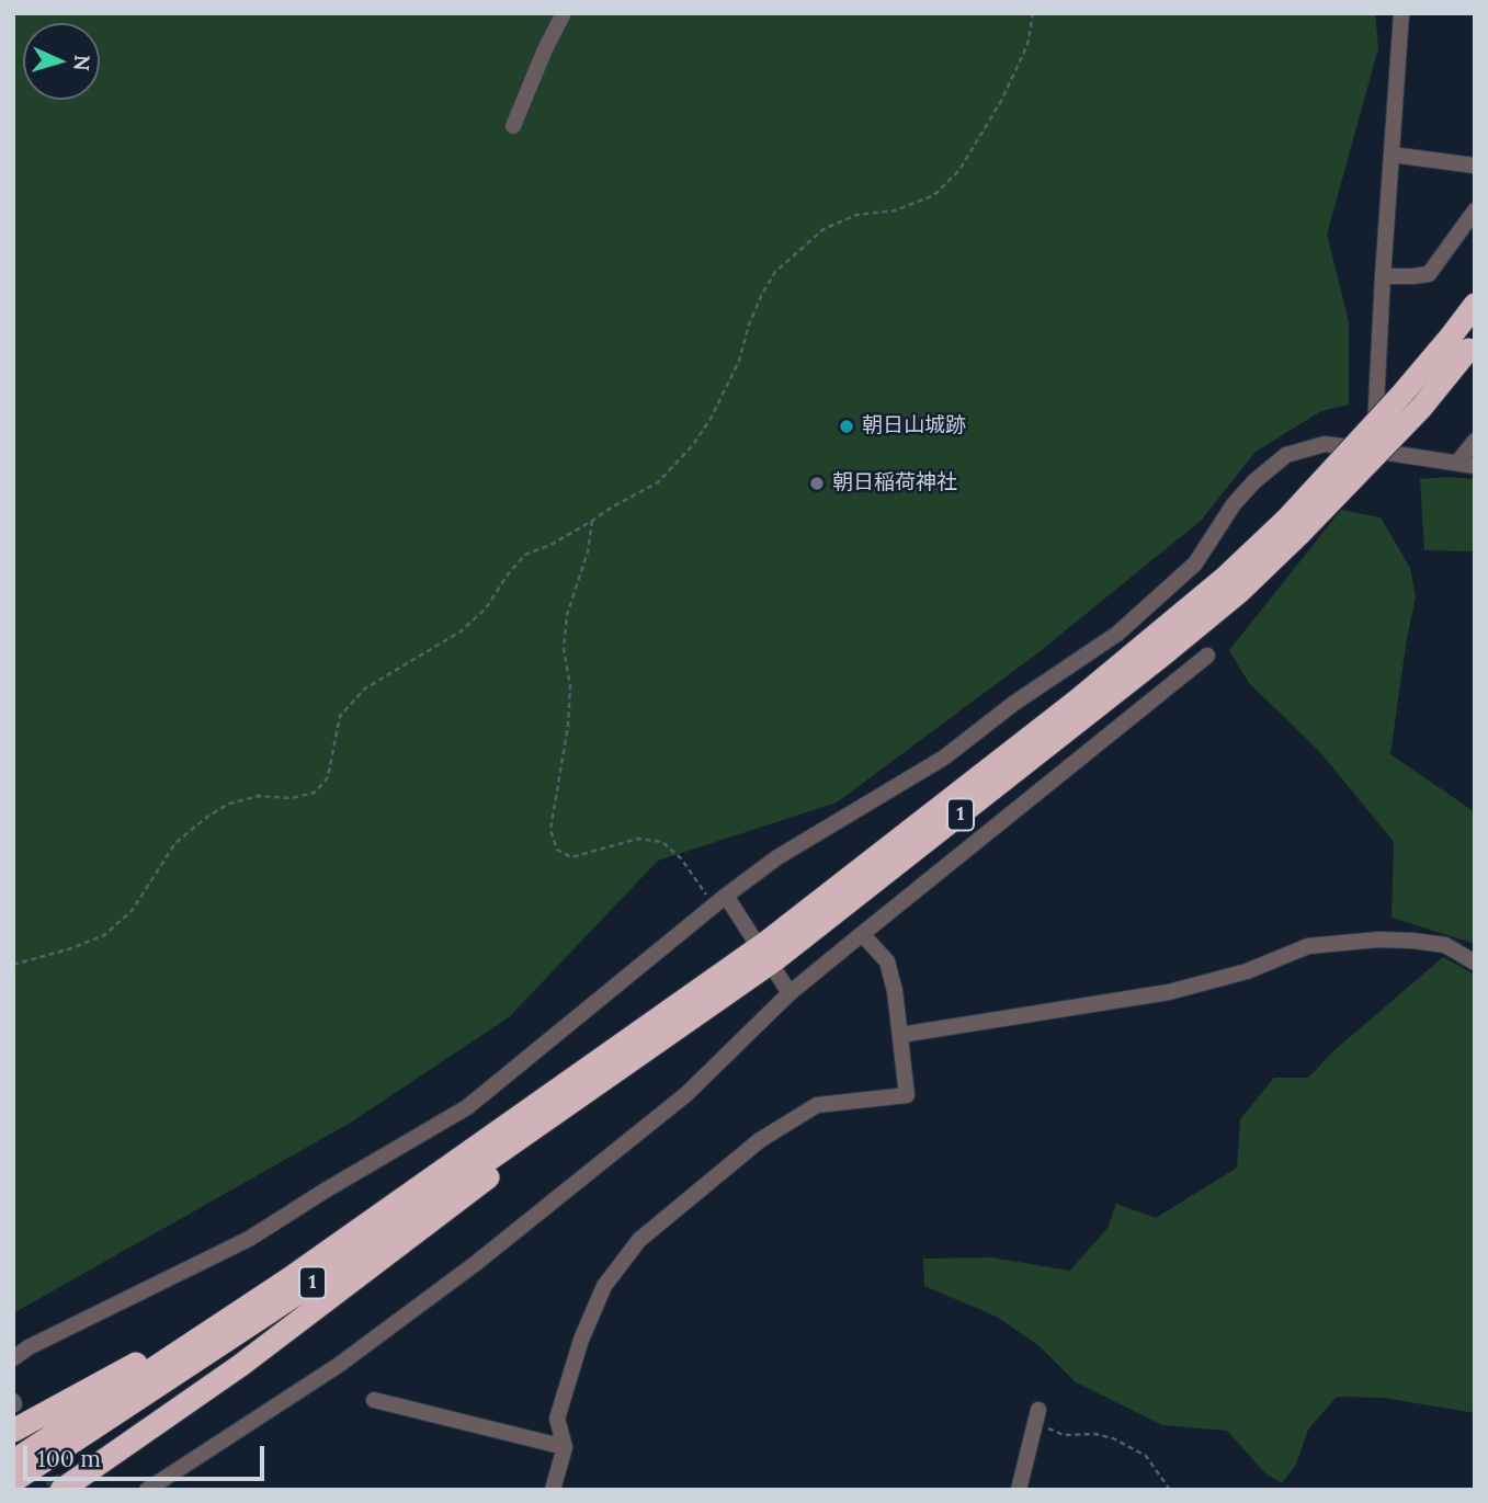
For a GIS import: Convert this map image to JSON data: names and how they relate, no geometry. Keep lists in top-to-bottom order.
{
  "streets": {
    "highway": ["1"]
  },
  "places": ["朝日山城跡", "朝日稲荷神社"],
  "scale_bar": "100 m",
  "north": "right"
}
